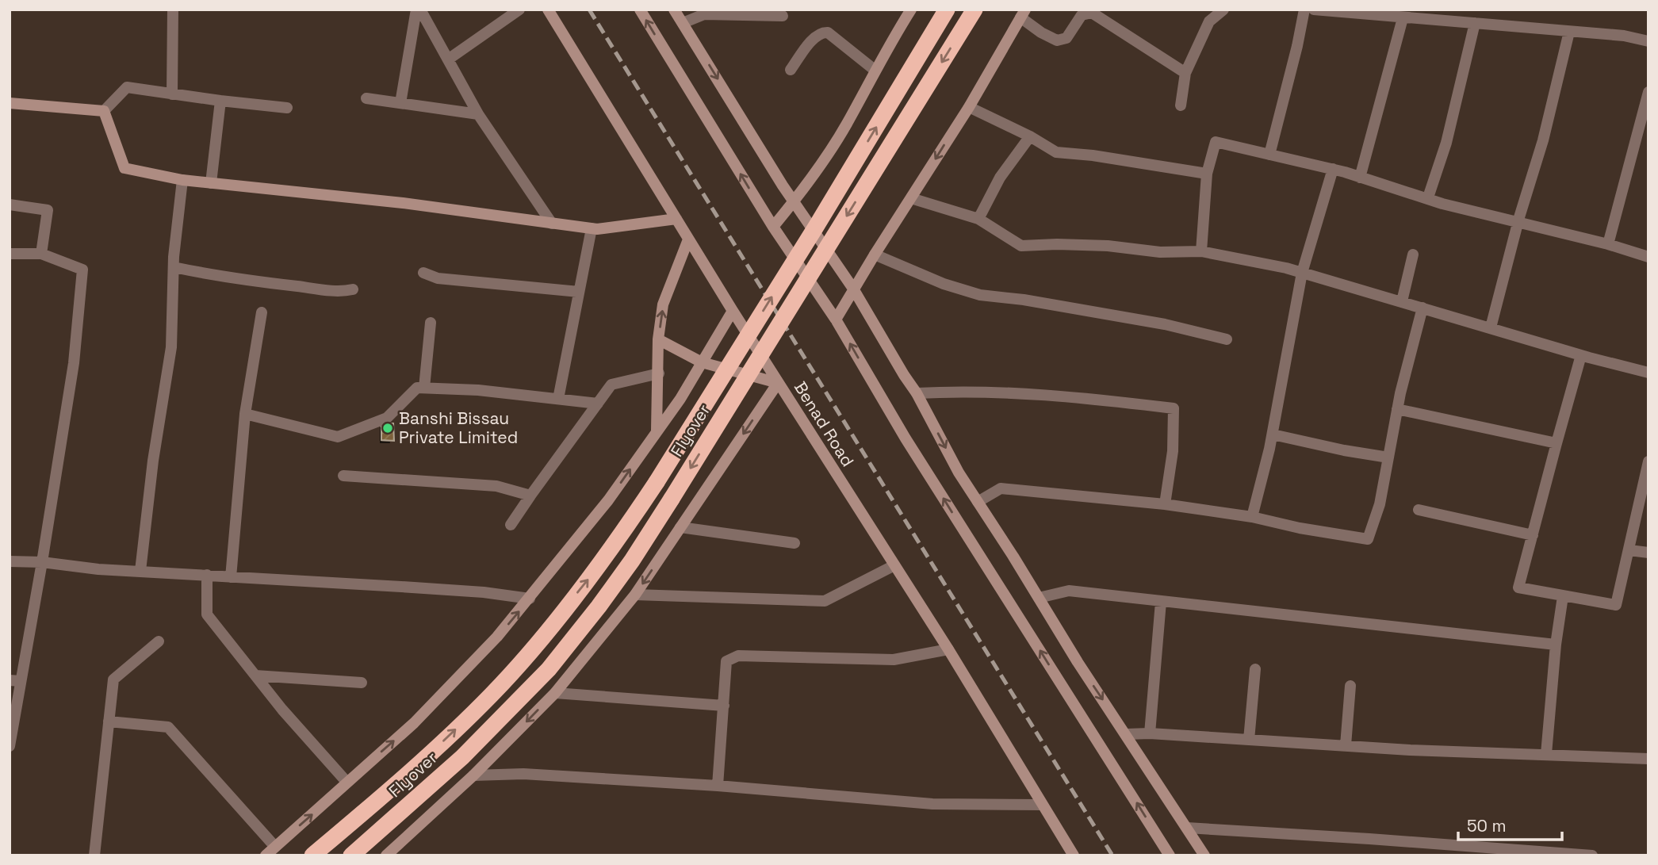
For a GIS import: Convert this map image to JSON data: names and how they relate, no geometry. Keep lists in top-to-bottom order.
{
  "streets": {
    "highway": ["Flyover"],
    "main road": ["Benad Road"]
  },
  "places": ["Banshi Bissau Private Limited"],
  "scale_bar": "50 m"
}
